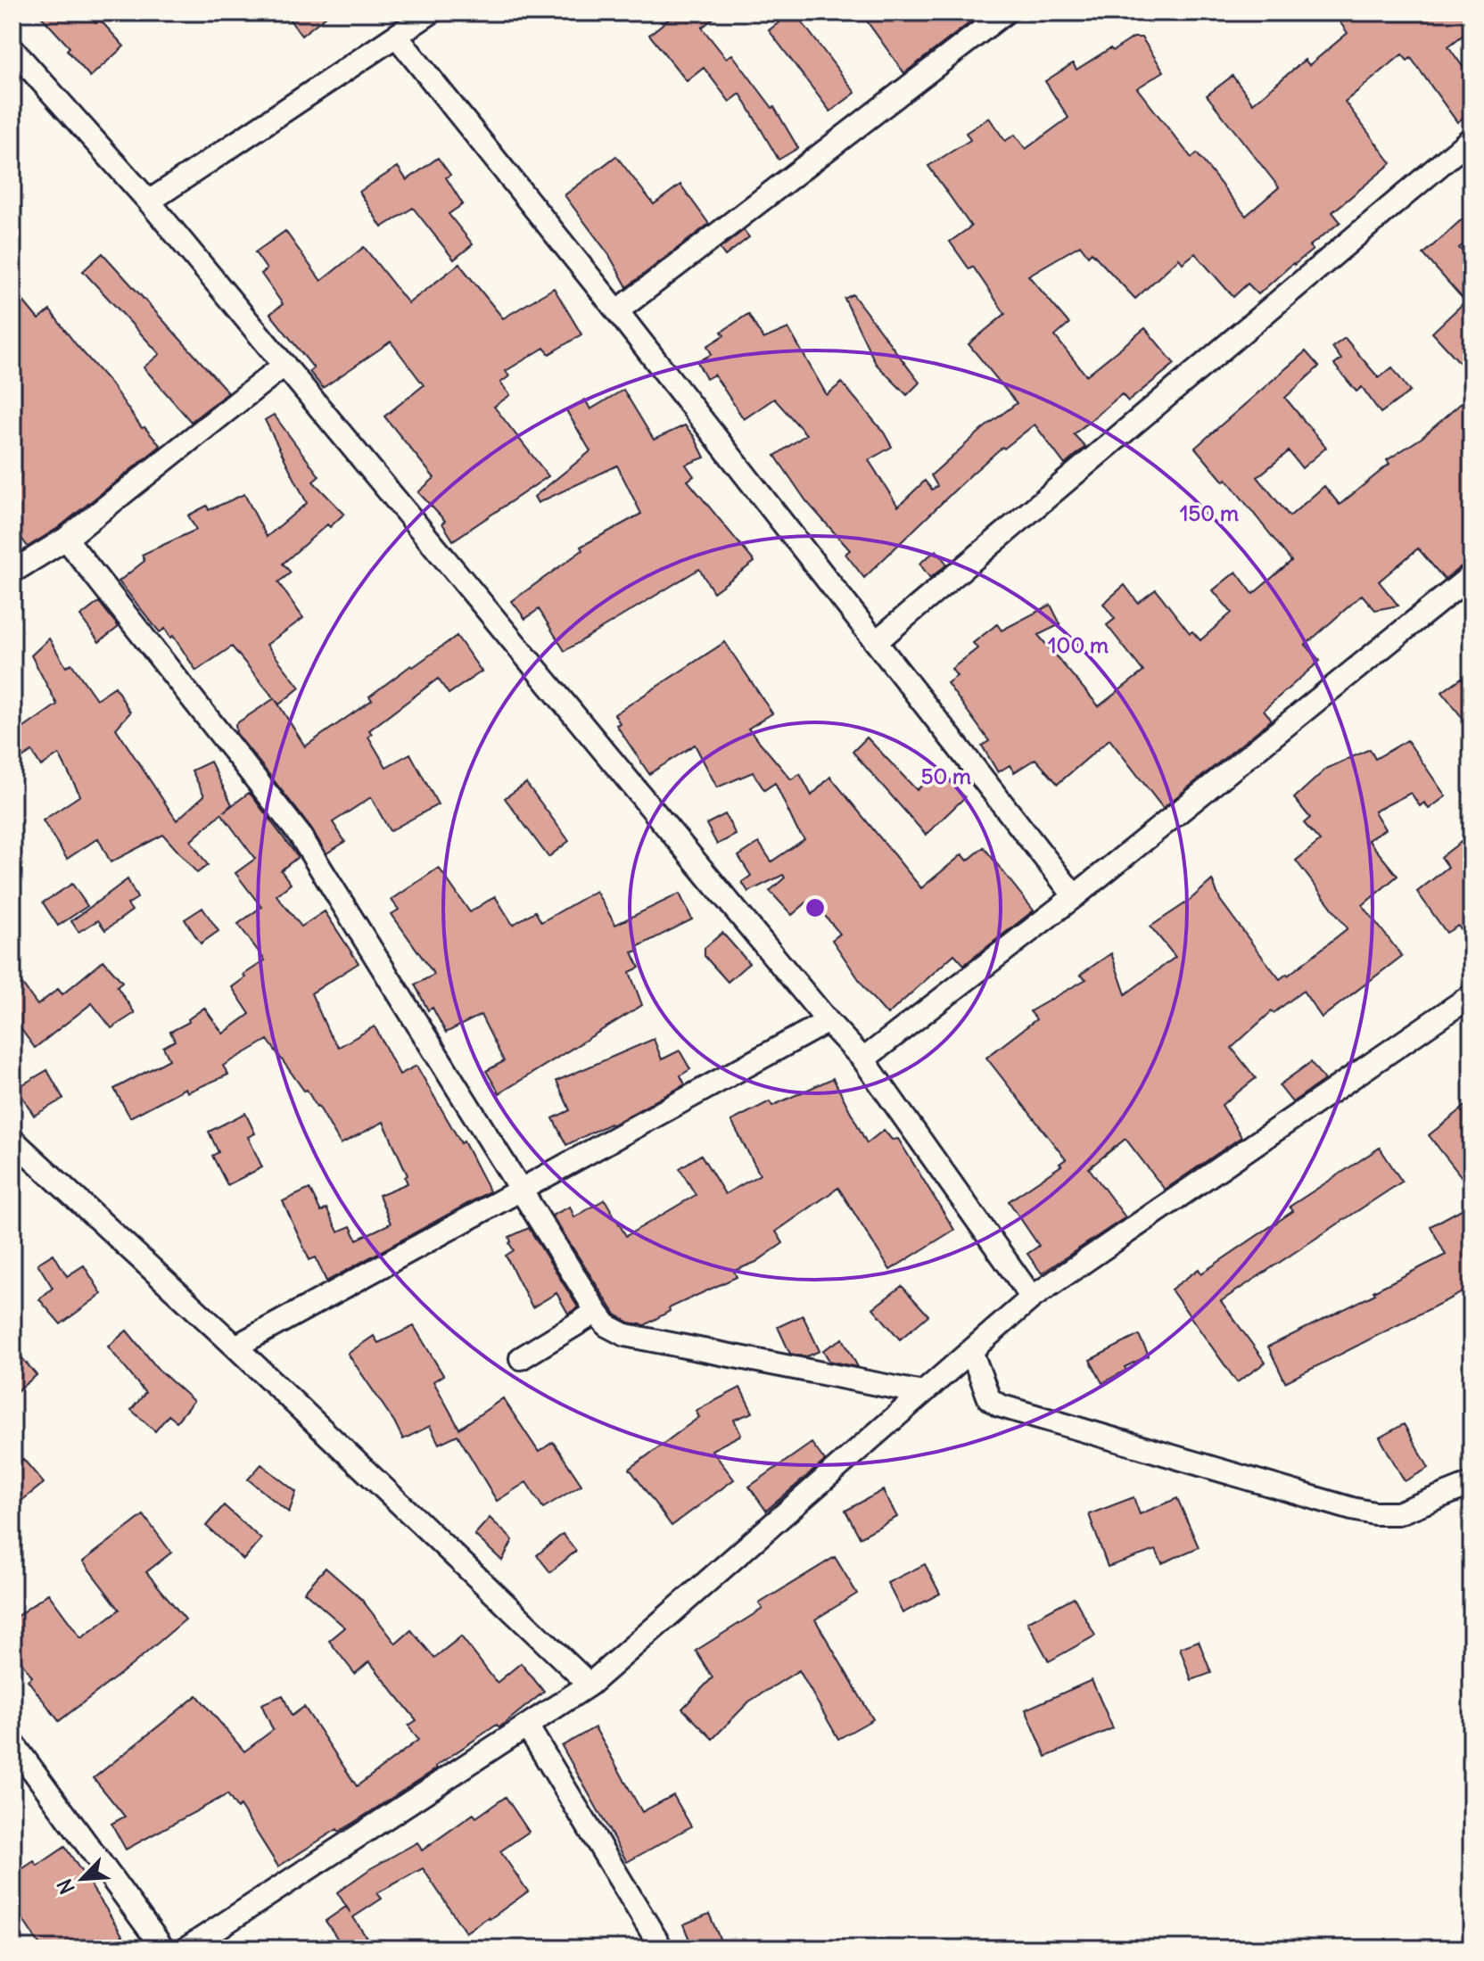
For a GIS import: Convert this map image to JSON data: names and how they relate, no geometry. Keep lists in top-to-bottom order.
{
  "north": "bottom left",
  "rings": ["150 m", "100 m", "50 m"]
}
